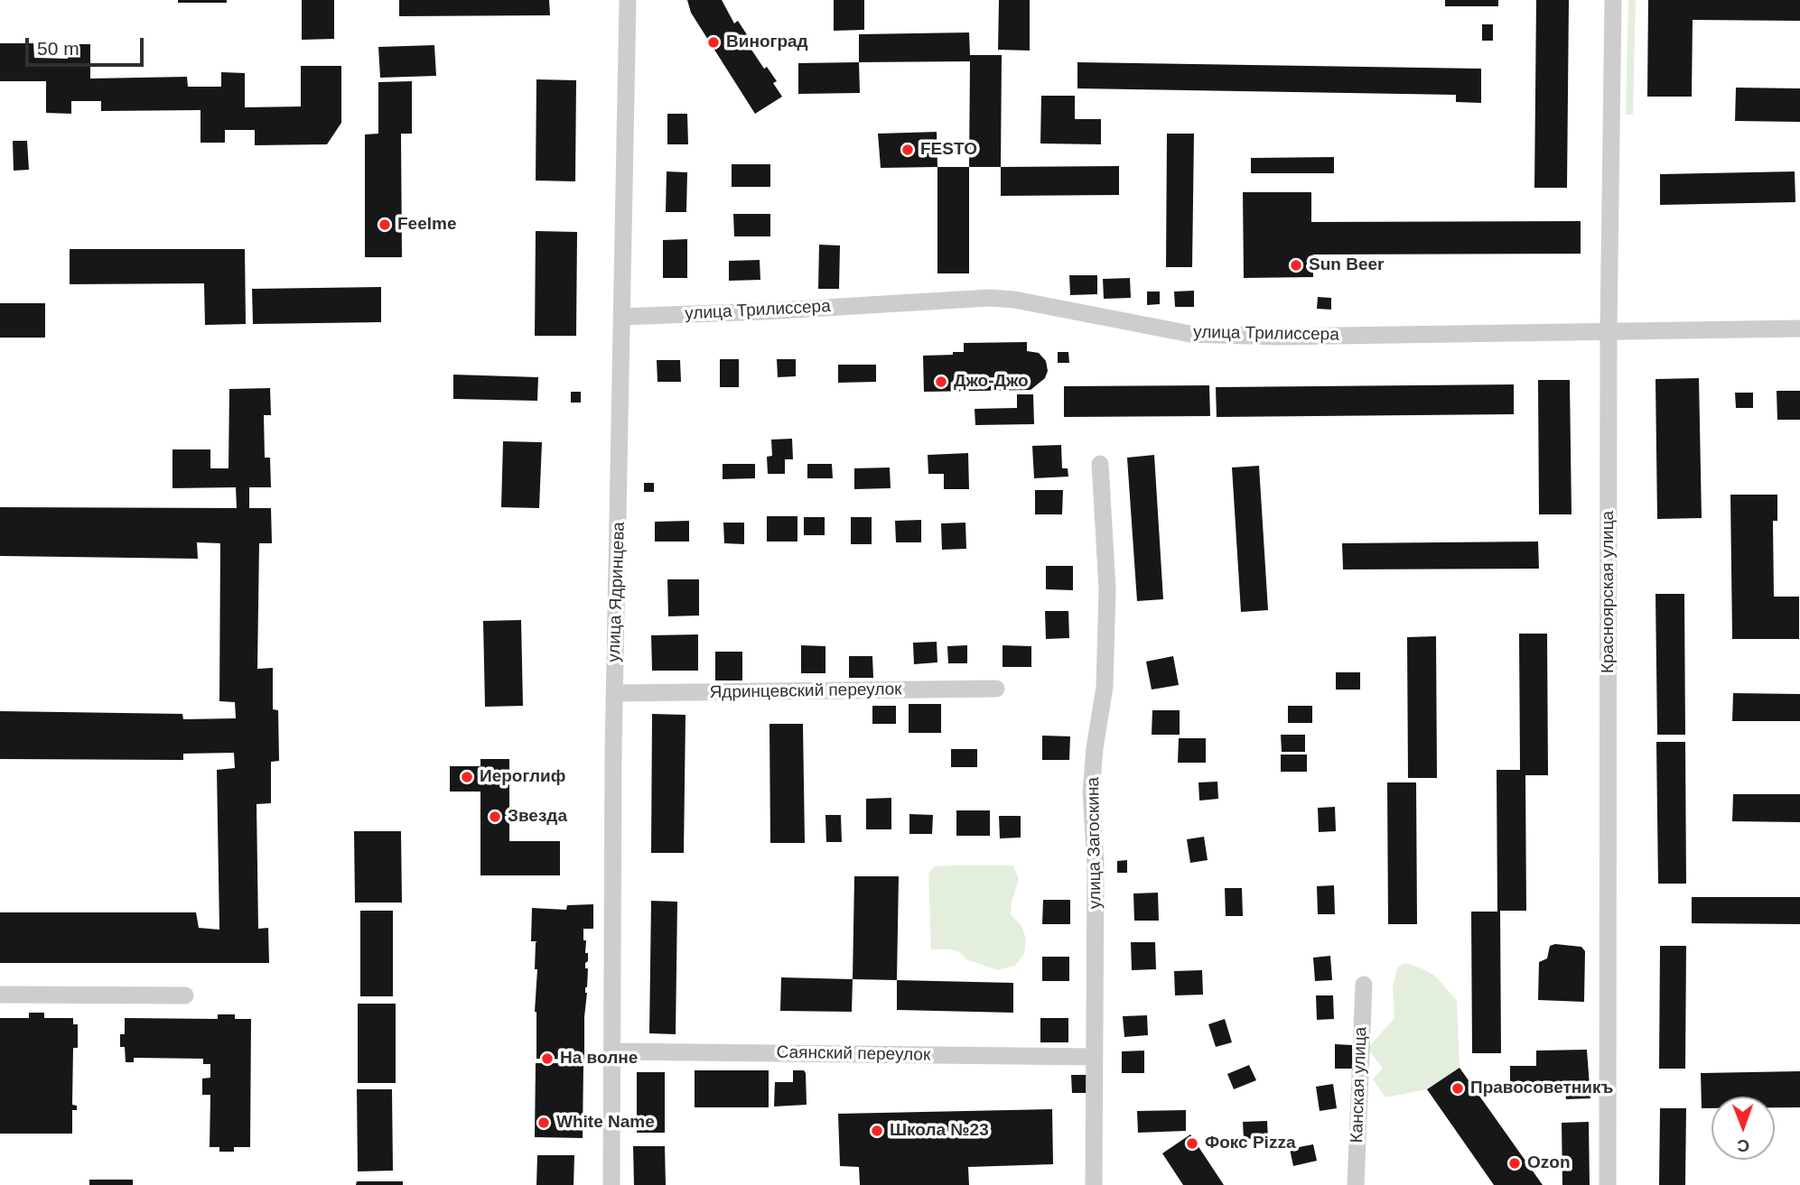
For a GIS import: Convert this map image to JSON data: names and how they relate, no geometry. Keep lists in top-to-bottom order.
{
  "streets": {
    "street": [
      "улица Трилиссера",
      "улица Ядринцева",
      "Красноярская улица",
      "Ядринцевский переулок",
      "улица Загоскина",
      "Саянский переулок",
      "Канская улица"
    ]
  },
  "crossings": [
    ["улица Трилиссера", "улица Ядринцева"],
    ["улица Трилиссера", "Красноярская улица"],
    ["улица Ядринцева", "Ядринцевский переулок"],
    ["улица Ядринцева", "Саянский переулок"],
    ["улица Загоскина", "Саянский переулок"]
  ],
  "places": [
    "Виноград",
    "FESTO",
    "Feelme",
    "Sun Beer",
    "Джо-Джо",
    "Иероглиф",
    "Звезда",
    "На волне",
    "Правосоветникъ",
    "White Name",
    "Школа №23",
    "Фокс Pizza",
    "Ozon"
  ],
  "scale_bar": "50 m",
  "north": "bottom"
}
